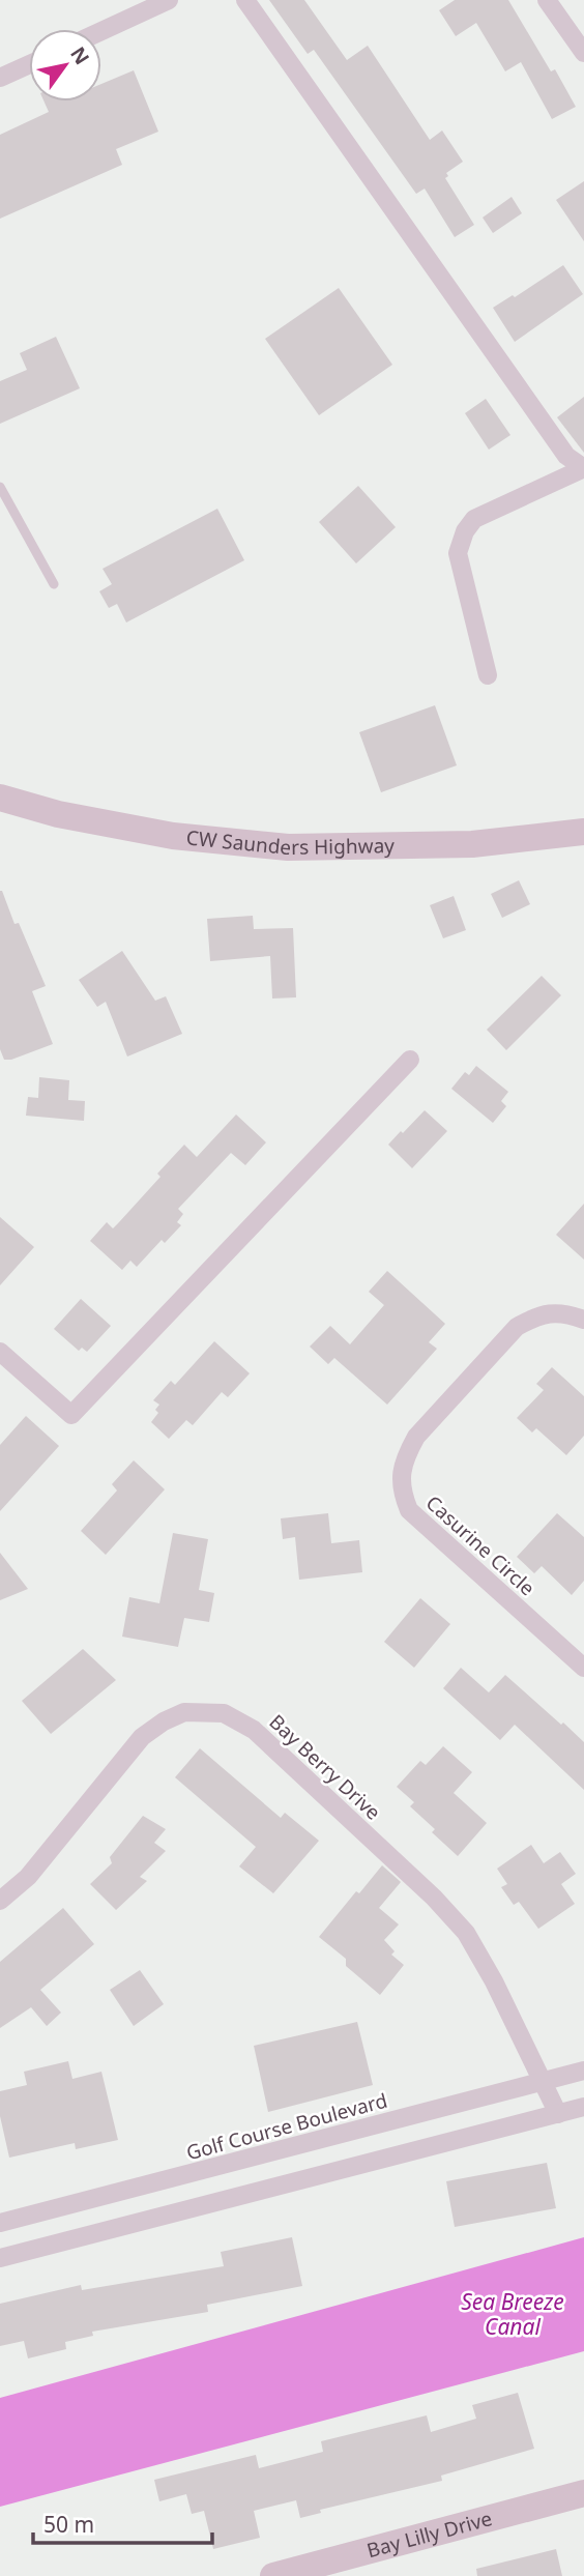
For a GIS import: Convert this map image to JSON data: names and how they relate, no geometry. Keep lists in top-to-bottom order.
{
  "streets": {
    "main road": ["CW Saunders Highway", "Bay Lilly Drive"],
    "street": ["Casurine Circle", "Bay Berry Drive", "Golf Course Boulevard"]
  },
  "crossings": [
    ["Bay Berry Drive", "Golf Course Boulevard"]
  ],
  "water": ["Sea Breeze Canal"],
  "scale_bar": "50 m",
  "north": "top right"
}
